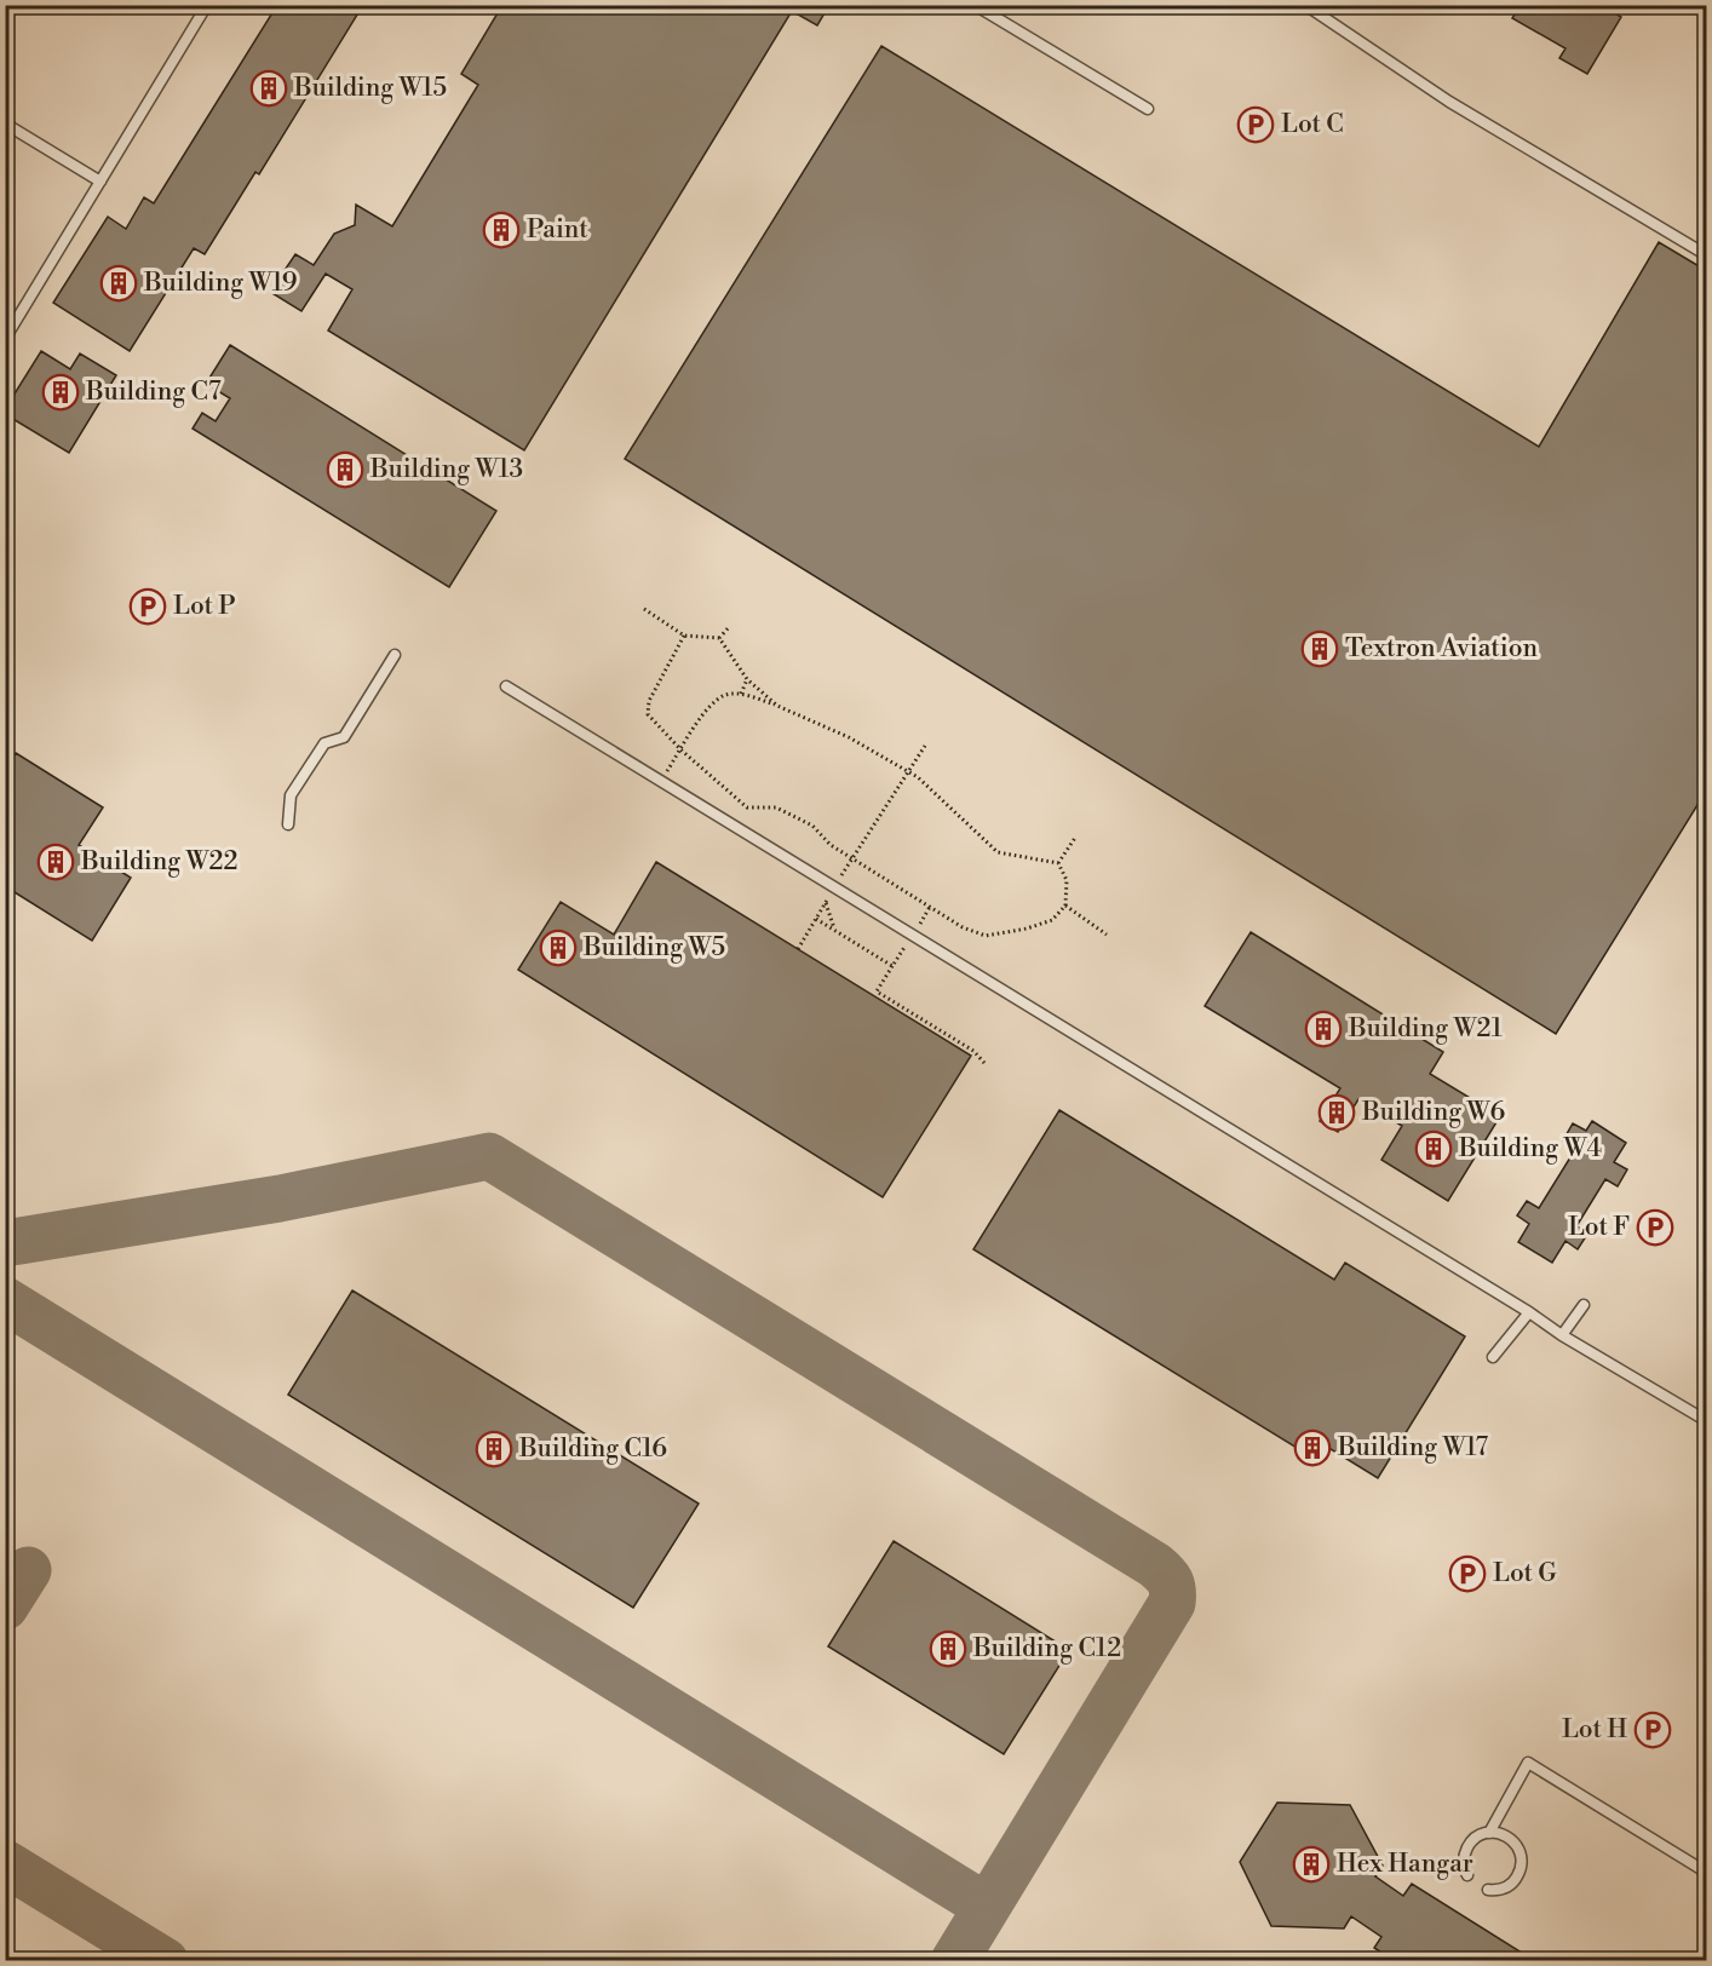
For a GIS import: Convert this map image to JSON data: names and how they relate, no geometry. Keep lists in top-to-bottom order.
{
  "places": {
    "building": [
      "Building W15",
      "Paint",
      "Building W19",
      "Building C7",
      "Building W13",
      "Textron Aviation",
      "Building W22",
      "Building W5",
      "Building W21",
      "Building W6",
      "Building W4",
      "Building W17",
      "Building C16",
      "Building C12",
      "Hex Hangar"
    ],
    "parking": [
      "Lot C",
      "Lot P",
      "Lot F",
      "Lot G",
      "Lot H"
    ]
  }
}
